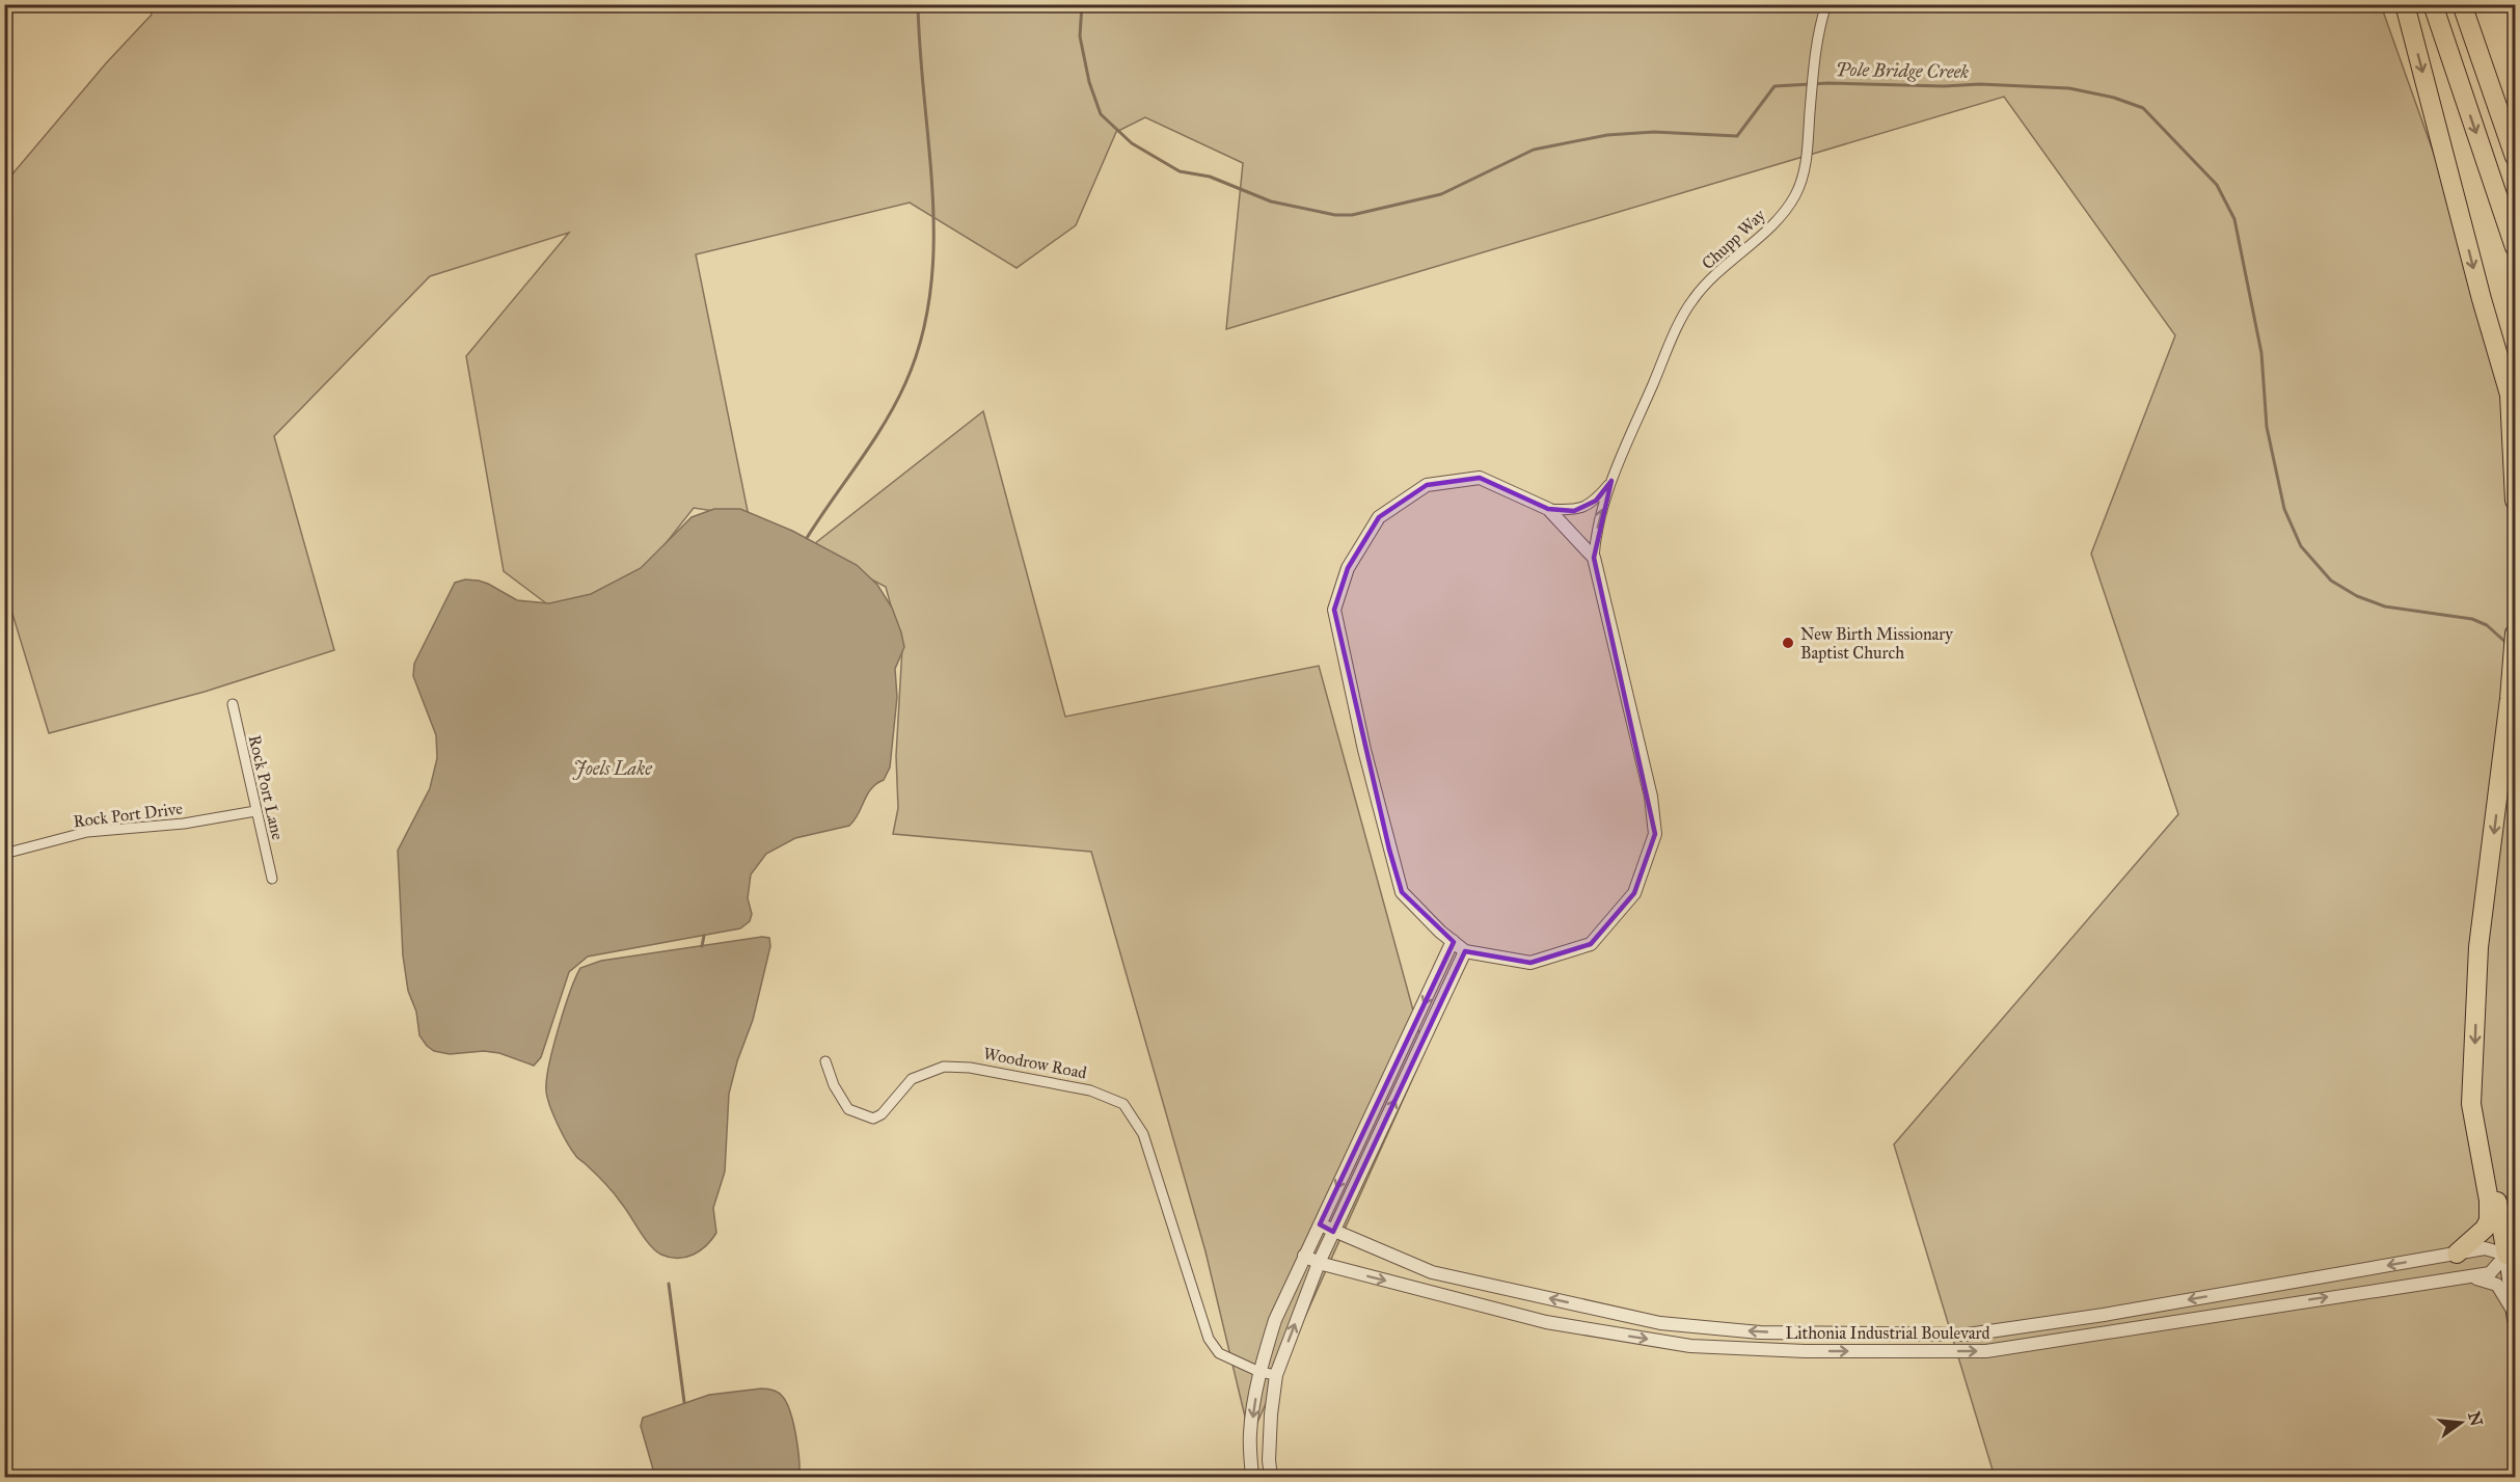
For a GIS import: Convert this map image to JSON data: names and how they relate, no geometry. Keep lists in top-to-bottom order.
{
  "streets": {
    "street": [
      "Chupp Way",
      "Rock Port Lane",
      "Rock Port Drive",
      "Woodrow Road",
      "Lithonia Industrial Boulevard"
    ]
  },
  "crossings": [
    ["Rock Port Lane", "Rock Port Drive"]
  ],
  "water": ["Pole Bridge Creek", "Joels Lake"],
  "places": ["New Birth Missionary Baptist Church"],
  "north": "right"
}
